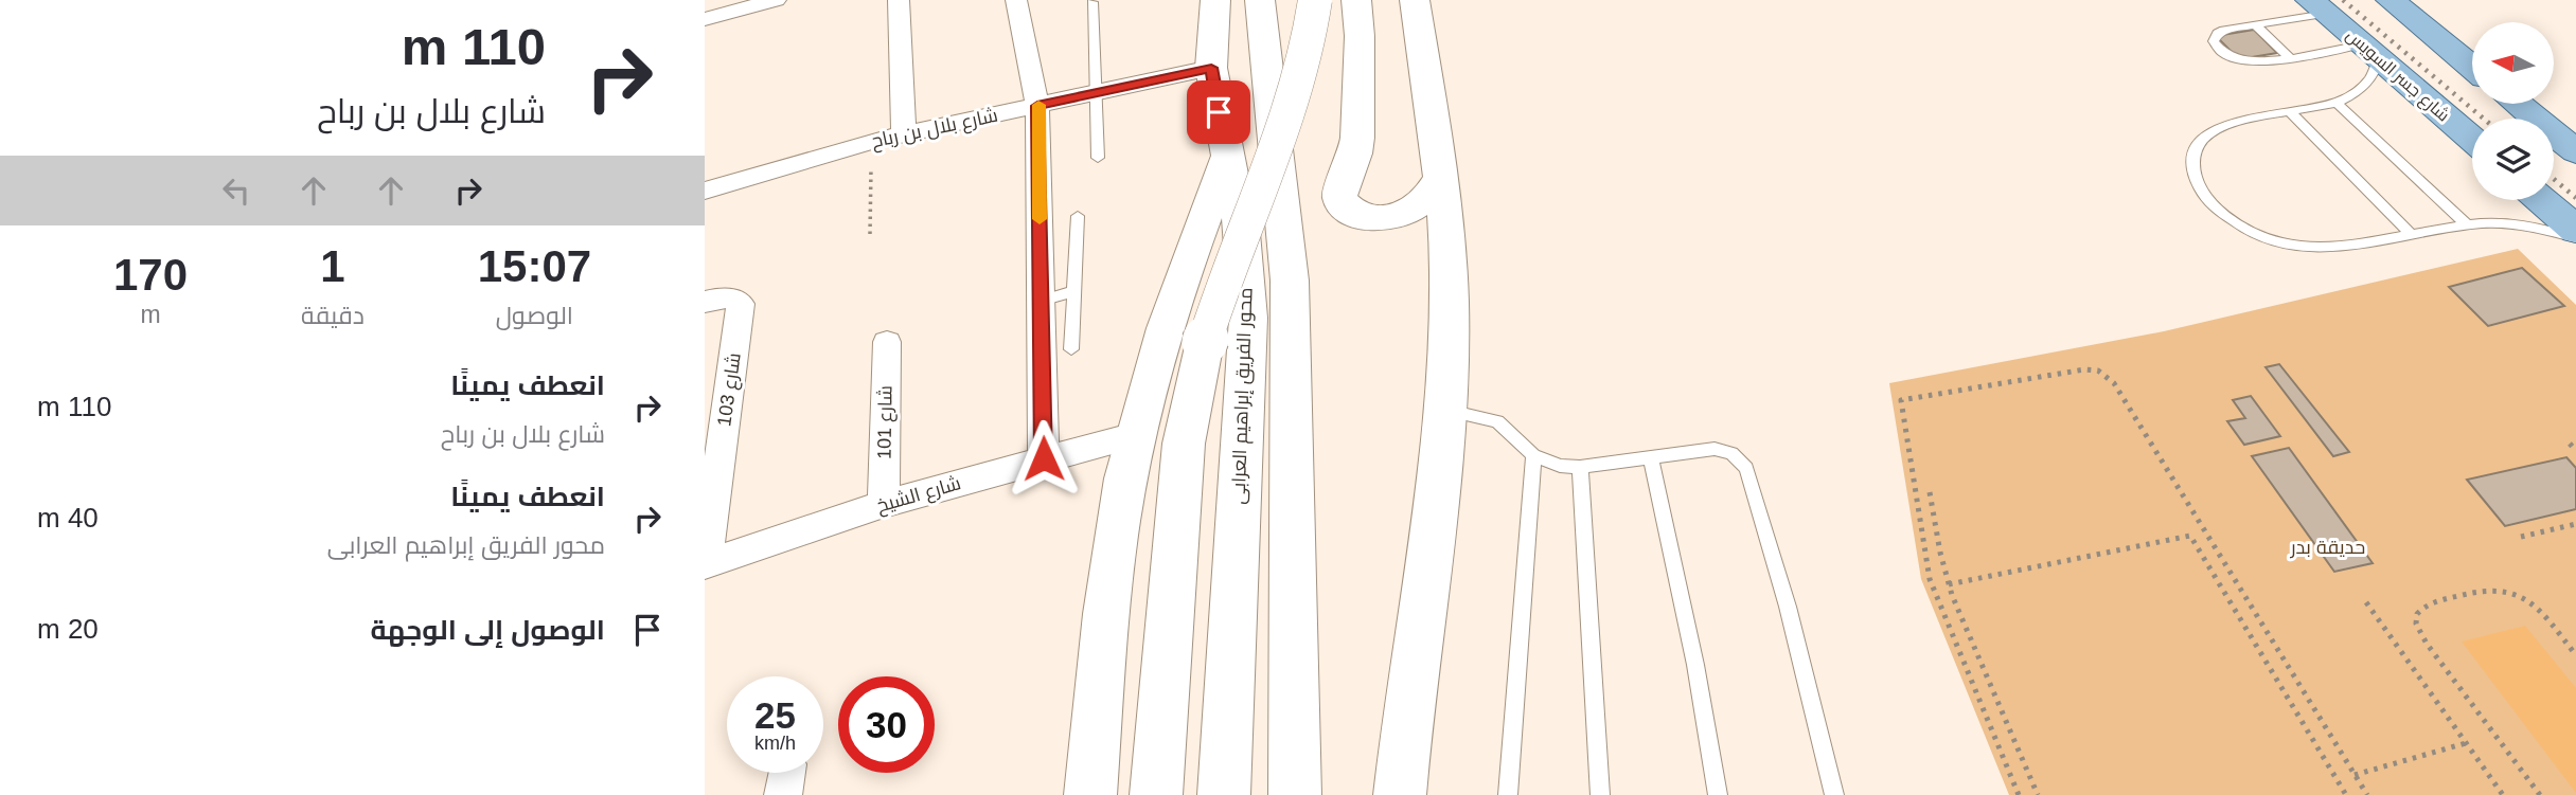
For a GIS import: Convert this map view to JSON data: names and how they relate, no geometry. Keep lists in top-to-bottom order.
{
  "streets": {
    "main road": ["شارع جسر السويس", "محور الفريق إبراهيم العرابى"],
    "street": [
      "شارع بلال بن رباح",
      "شارع 103",
      "شارع 101",
      "شارع الشيخ"
    ]
  },
  "crossings": [
    ["شارع بلال بن رباح", "محور الفريق إبراهيم العرابى"],
    ["شارع 103", "شارع الشيخ"],
    ["شارع 101", "شارع الشيخ"]
  ],
  "parks": ["حديقة بدر"],
  "north": "left",
  "page": {
    "turn": ["110 m", "شارع بلال بن رباح"],
    "eta": [
      "15:07",
      "الوصول",
      "1",
      "دقيقة",
      "170",
      "m"
    ],
    "list": [
      {
        "name": "انعطف يمينًا",
        "note": "شارع بلال بن رباح",
        "value": "110 m"
      },
      {
        "name": "انعطف يمينًا",
        "note": "محور الفريق إبراهيم العرابى",
        "value": "40 m"
      },
      {
        "name": "الوصول إلى الوجهة",
        "value": "20 m"
      }
    ],
    "speed": "25 km/h",
    "limit": "30"
  }
}
